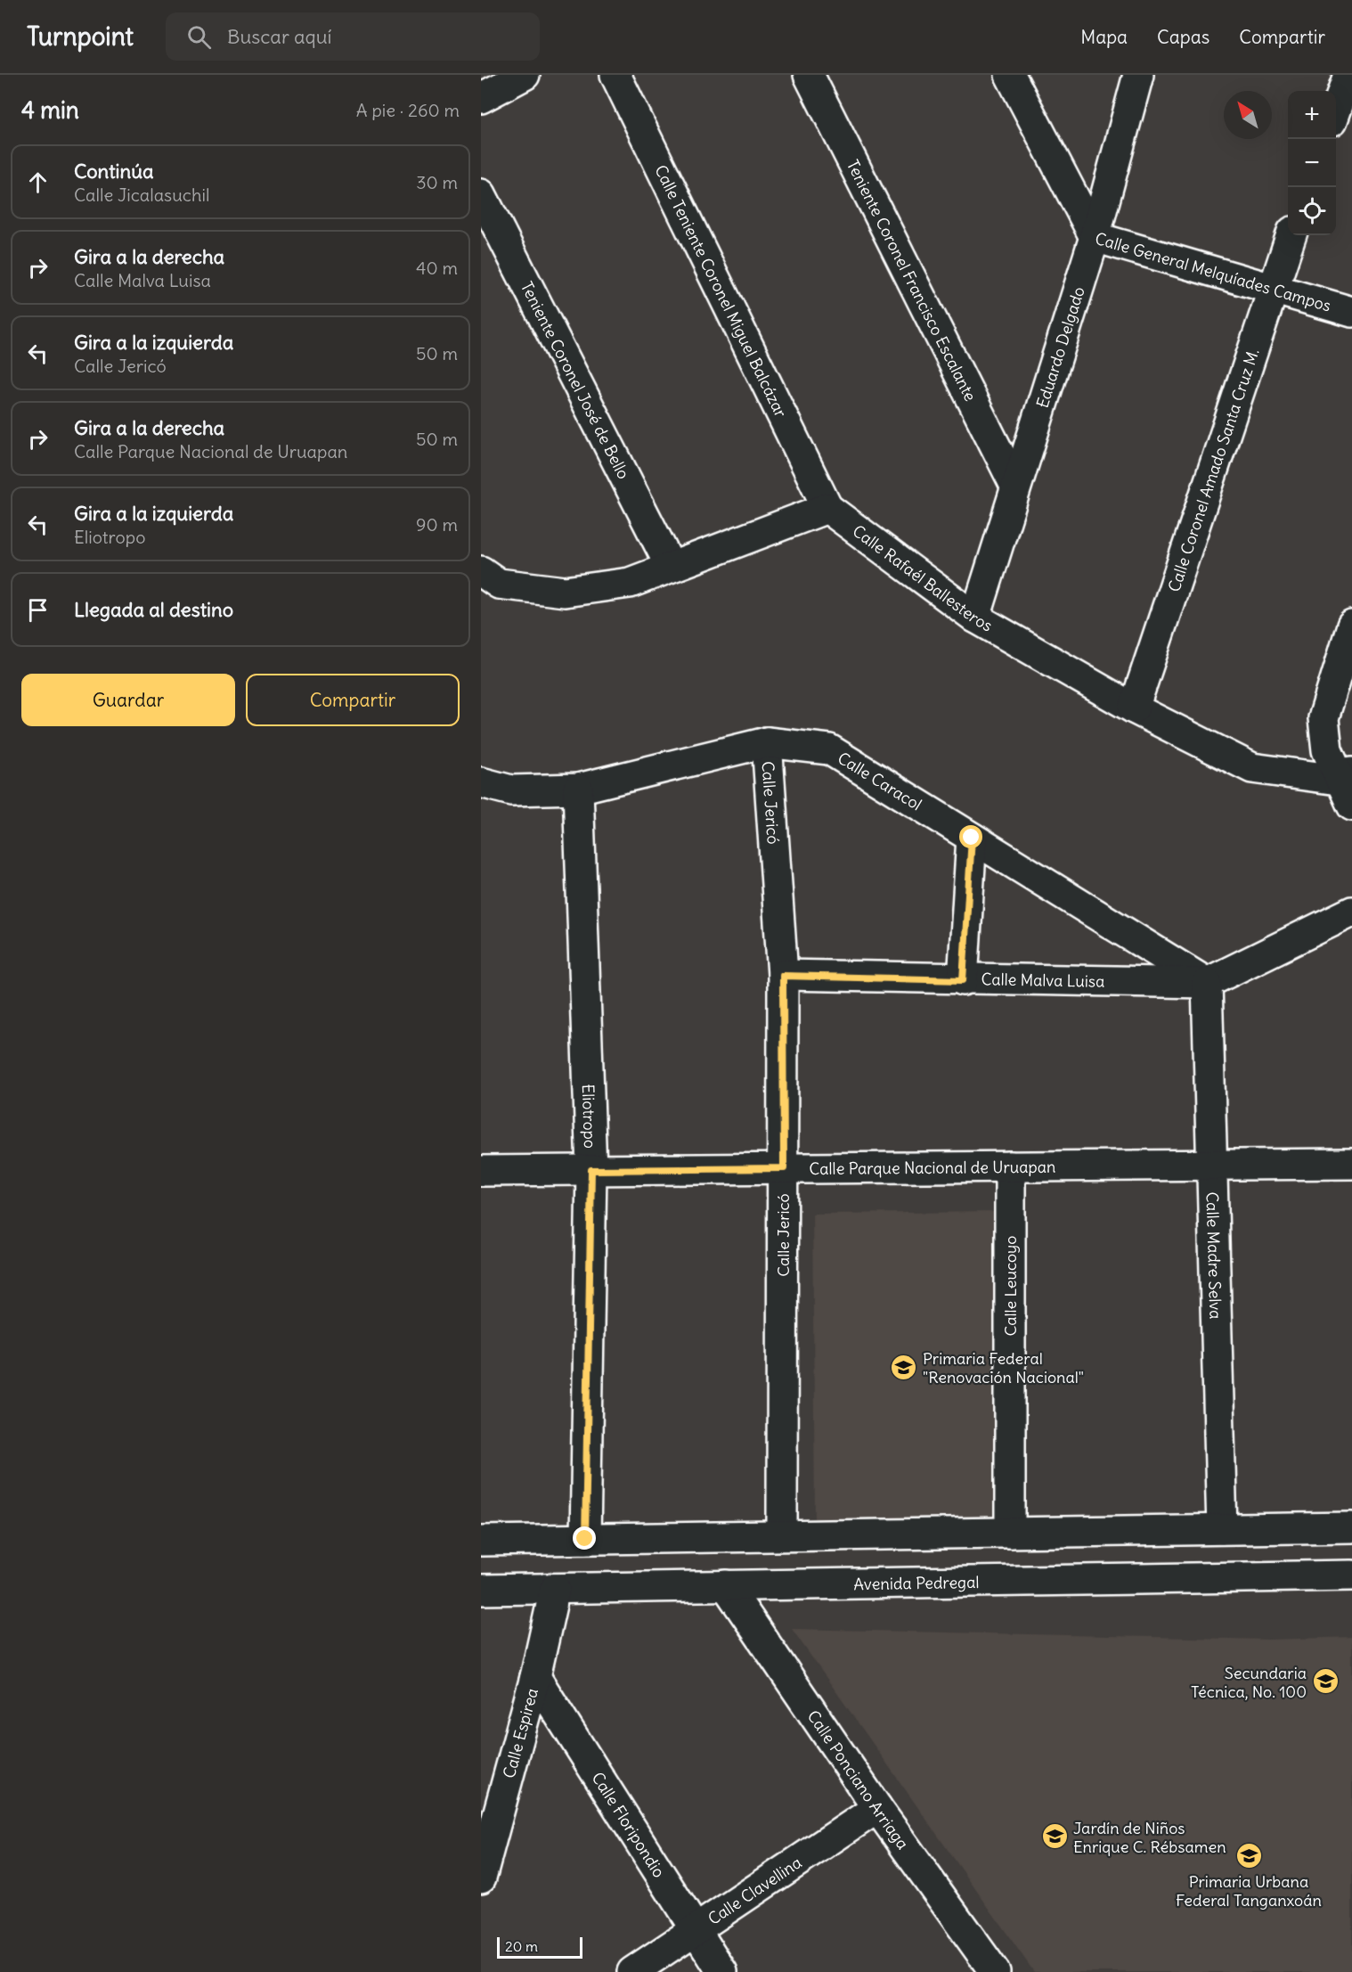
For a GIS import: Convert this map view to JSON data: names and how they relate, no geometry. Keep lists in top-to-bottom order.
{
  "streets": {
    "street": [
      "Calle General Melquíades Campos",
      "Teniente Coronel Francisco Escalante",
      "Calle Teniente Coronel Miguel Balcázar",
      "Eduardo Delgado",
      "Teniente Coronel José de Bello",
      "Calle Coronel Amado Santa Cruz M.",
      "Calle Rafaél Ballesteros",
      "Calle Caracol",
      "Calle Jericó",
      "Calle Malva Luisa",
      "Eliotropo",
      "Calle Parque Nacional de Uruapan",
      "Calle Madre Selva",
      "Calle Leucoyo",
      "Avenida Pedregal",
      "Calle Espirea",
      "Calle Ponciano Arriaga",
      "Calle Floripondio",
      "Calle Clavellina"
    ]
  },
  "crossings": [
    ["Calle General Melquíades Campos", "Eduardo Delgado"],
    ["Calle General Melquíades Campos", "Calle Coronel Amado Santa Cruz M."],
    ["Teniente Coronel Francisco Escalante", "Eduardo Delgado"],
    ["Calle Teniente Coronel Miguel Balcázar", "Calle Rafaél Ballesteros"],
    ["Eduardo Delgado", "Calle Rafaél Ballesteros"],
    ["Calle Coronel Amado Santa Cruz M.", "Calle Rafaél Ballesteros"],
    ["Calle Caracol", "Calle Jericó"],
    ["Calle Caracol", "Calle Malva Luisa"],
    ["Calle Caracol", "Eliotropo"],
    ["Calle Caracol", "Calle Madre Selva"],
    ["Calle Jericó", "Calle Malva Luisa"],
    ["Calle Jericó", "Calle Parque Nacional de Uruapan"],
    ["Calle Malva Luisa", "Calle Madre Selva"],
    ["Eliotropo", "Calle Parque Nacional de Uruapan"],
    ["Calle Parque Nacional de Uruapan", "Calle Madre Selva"],
    ["Calle Parque Nacional de Uruapan", "Calle Leucoyo"],
    ["Avenida Pedregal", "Calle Espirea"],
    ["Avenida Pedregal", "Calle Ponciano Arriaga"],
    ["Calle Espirea", "Calle Floripondio"],
    ["Calle Ponciano Arriaga", "Calle Clavellina"],
    ["Calle Floripondio", "Calle Clavellina"]
  ],
  "places": {
    "school or university": [
      "Primaria Federal \"Renovación Nacional\"",
      "Secundaria Técnica, No. 100",
      "Jardín de Niños Enrique C. Rébsamen",
      "Primaria Urbana Federal Tanganxoán"
    ]
  },
  "scale_bar": "20 m",
  "north": "top left",
  "page": {
    "header": "Turnpoint",
    "search": "Buscar aquí",
    "nav": ["Mapa", "Capas", "Compartir"],
    "heading": ["4 min", "A pie · 260 m"],
    "map_buttons": ["+", "−"],
    "list": [
      ["Continúa", "Calle Jicalasuchil", "30 m"],
      ["Gira a la derecha", "Calle Malva Luisa", "40 m"],
      ["Gira a la izquierda", "Calle Jericó", "50 m"],
      ["Gira a la derecha", "Calle Parque Nacional de Uruapan", "50 m"],
      ["Gira a la izquierda", "Eliotropo", "90 m"],
      "Llegada al destino"
    ],
    "buttons": ["Guardar", "Compartir"],
    "scale": "20 m"
  }
}
